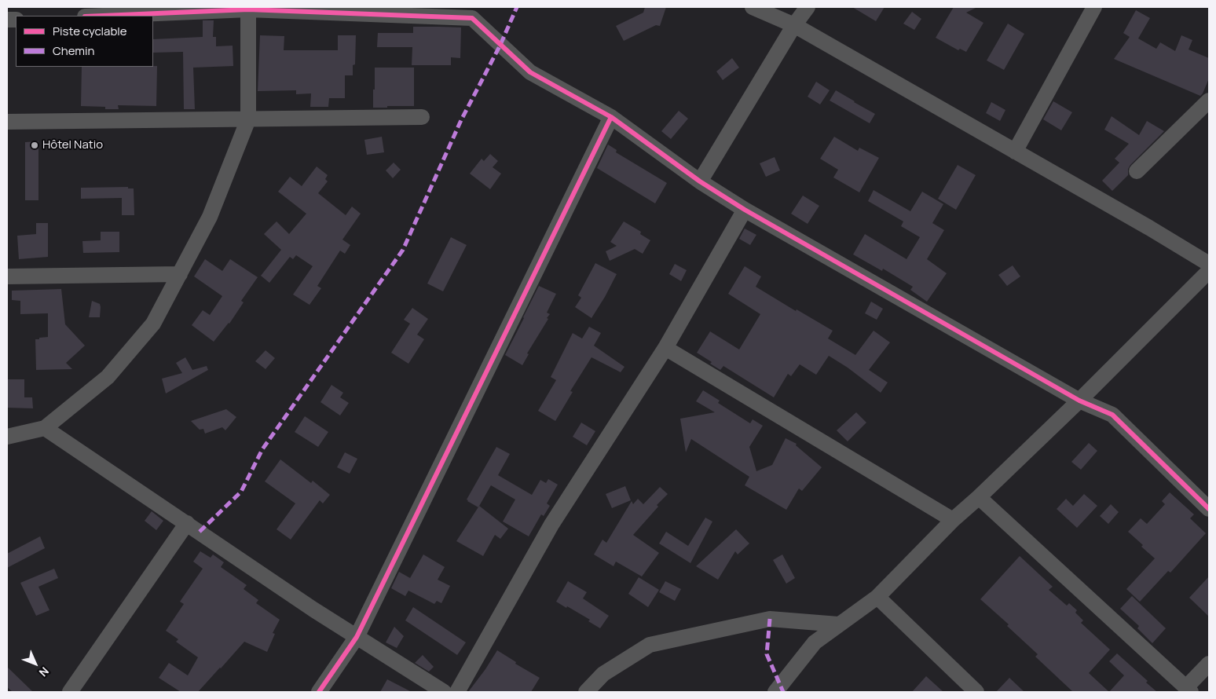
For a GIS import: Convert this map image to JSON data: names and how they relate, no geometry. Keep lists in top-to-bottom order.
{
  "places": ["Hôtel Natio"],
  "legend": ["Piste cyclable", "Chemin"],
  "north": "bottom right"
}
